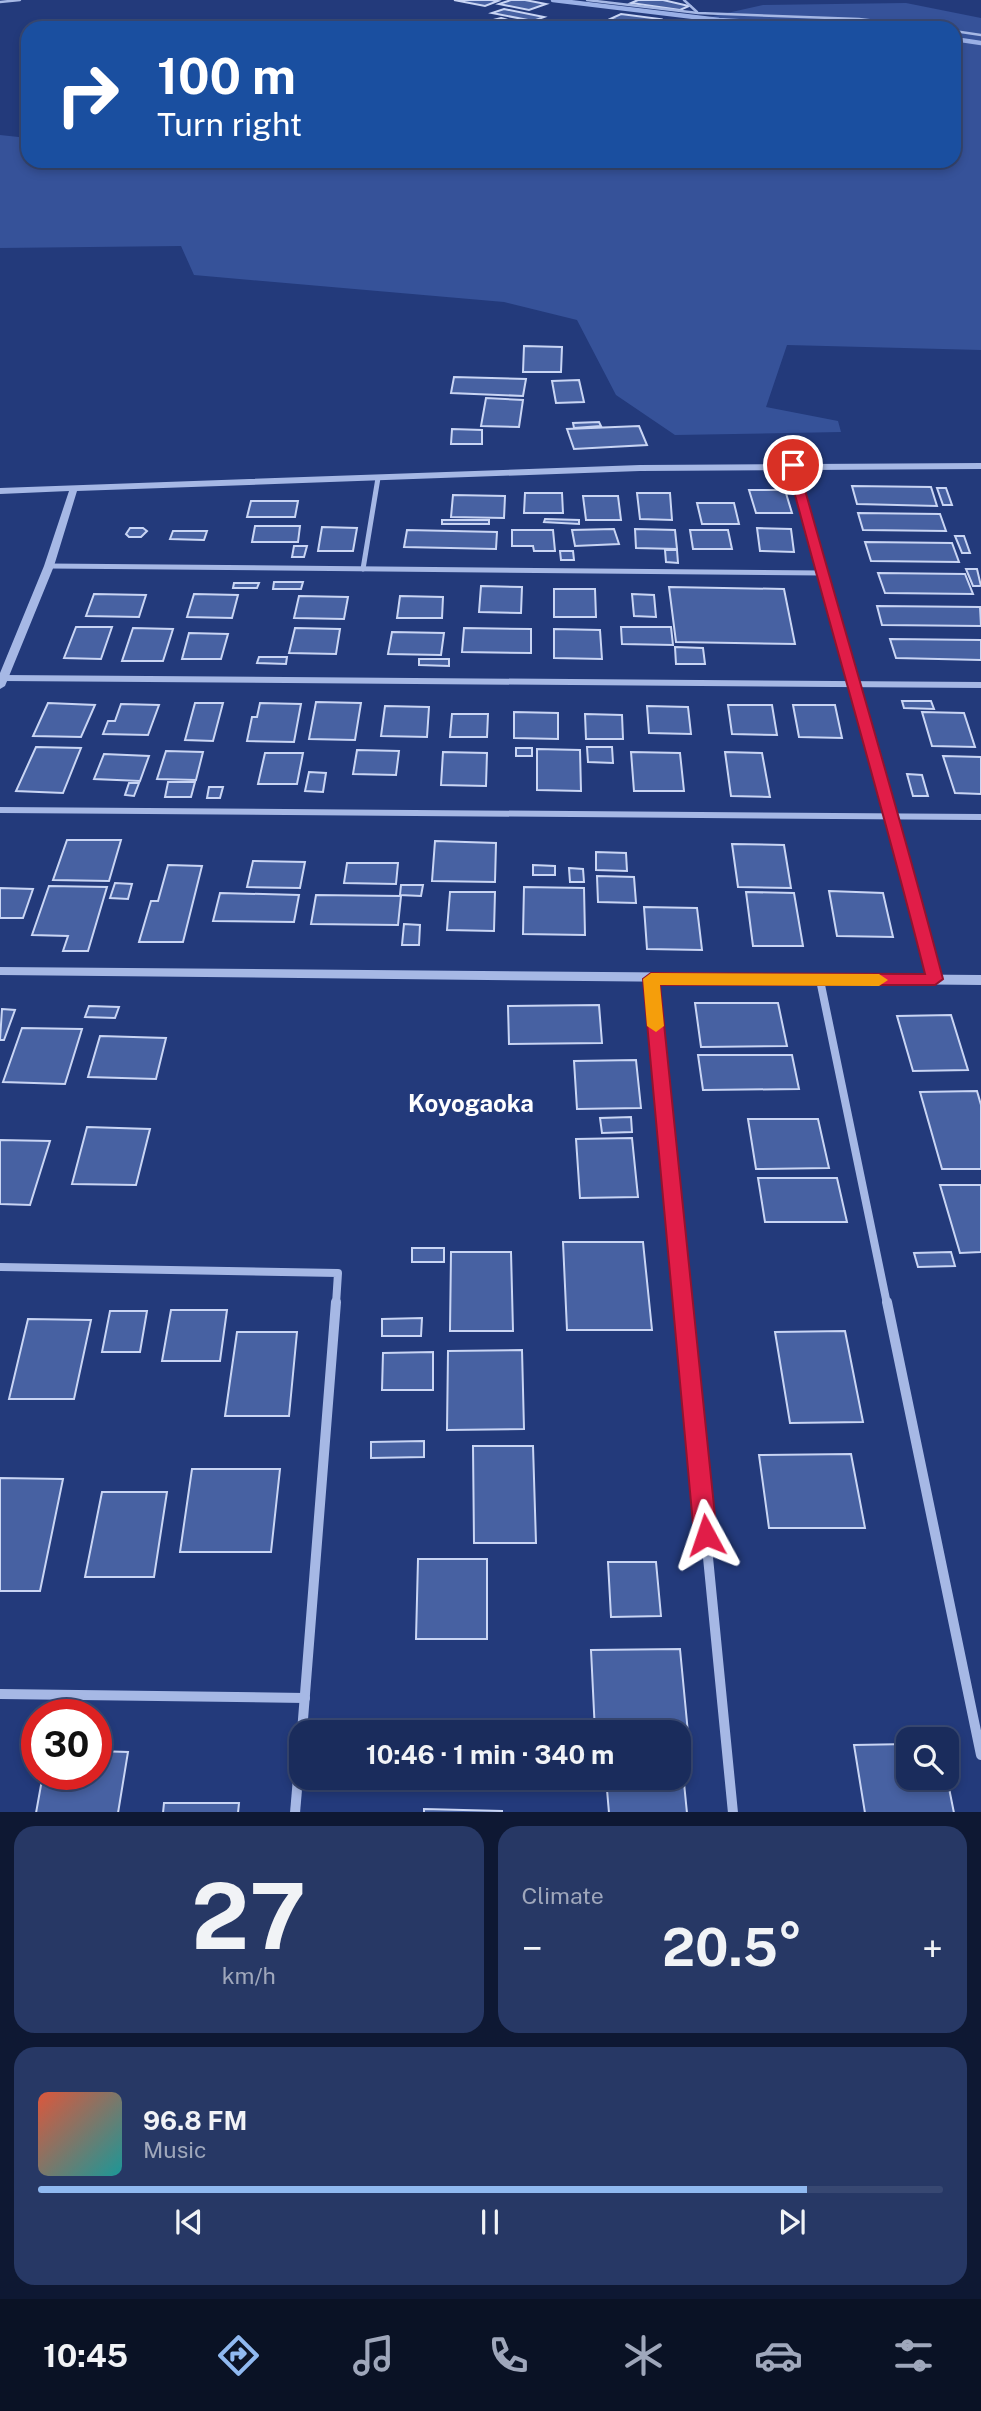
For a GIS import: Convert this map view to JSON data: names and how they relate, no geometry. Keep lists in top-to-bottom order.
{
  "districts": ["Koyogaoka"],
  "page": {
    "turn": ["100 m", "Turn right"],
    "limit": "30",
    "trip": "10:46 · 1 min · 340 m",
    "tile": [
      ["27", "km/h"],
      "Climate"
    ],
    "heat": ["−", "20.5°", "+"],
    "song": ["96.8 FM", "Music"],
    "tabs": "10:45"
  }
}
